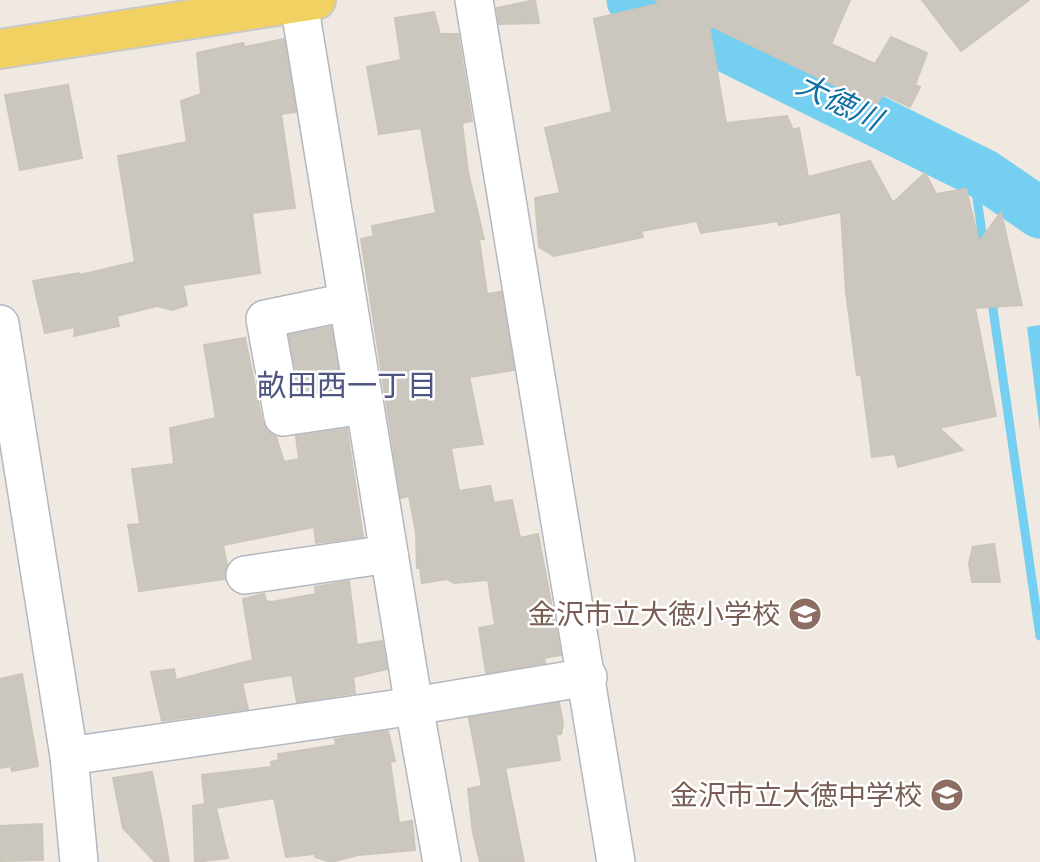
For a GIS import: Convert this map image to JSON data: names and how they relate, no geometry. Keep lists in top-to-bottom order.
{
  "districts": ["畝田西一丁目"],
  "water": ["大徳川"],
  "places": {
    "school or university": ["金沢市立大徳小学校", "金沢市立大徳中学校"]
  }
}
